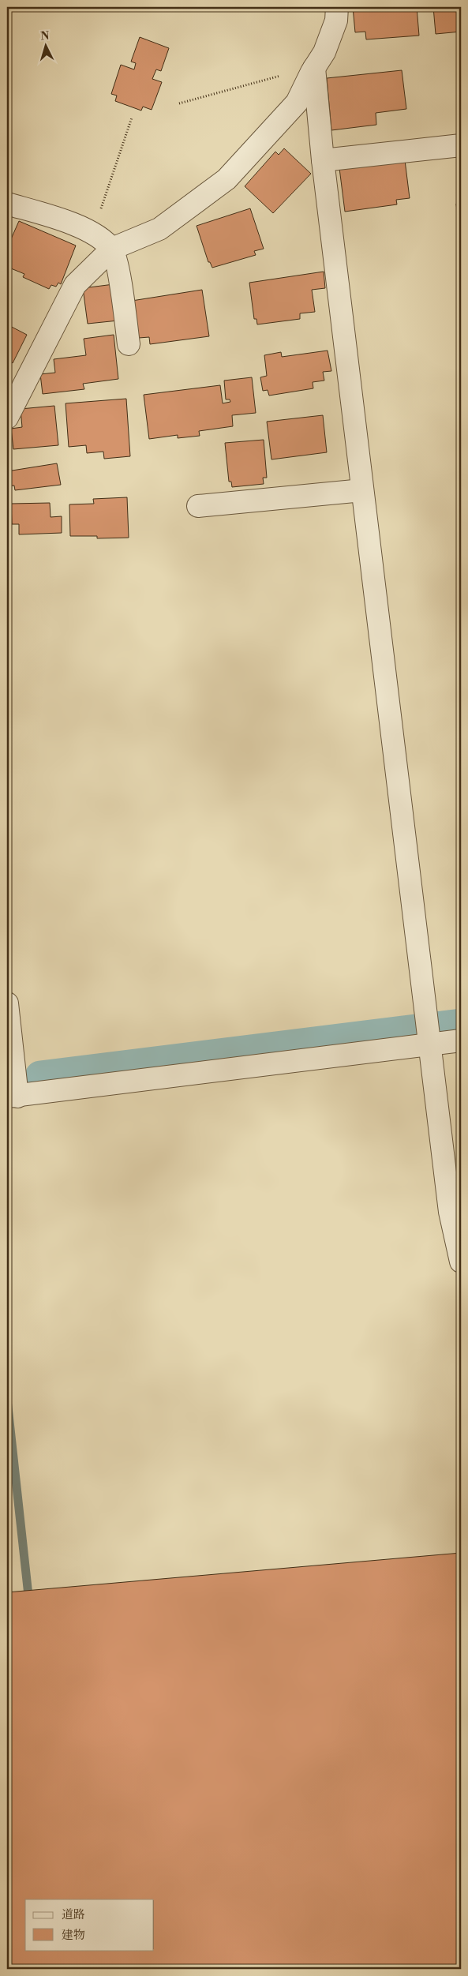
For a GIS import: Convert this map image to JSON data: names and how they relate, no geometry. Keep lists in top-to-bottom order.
{
  "legend": ["道路", "建物"],
  "north": "top"
}
